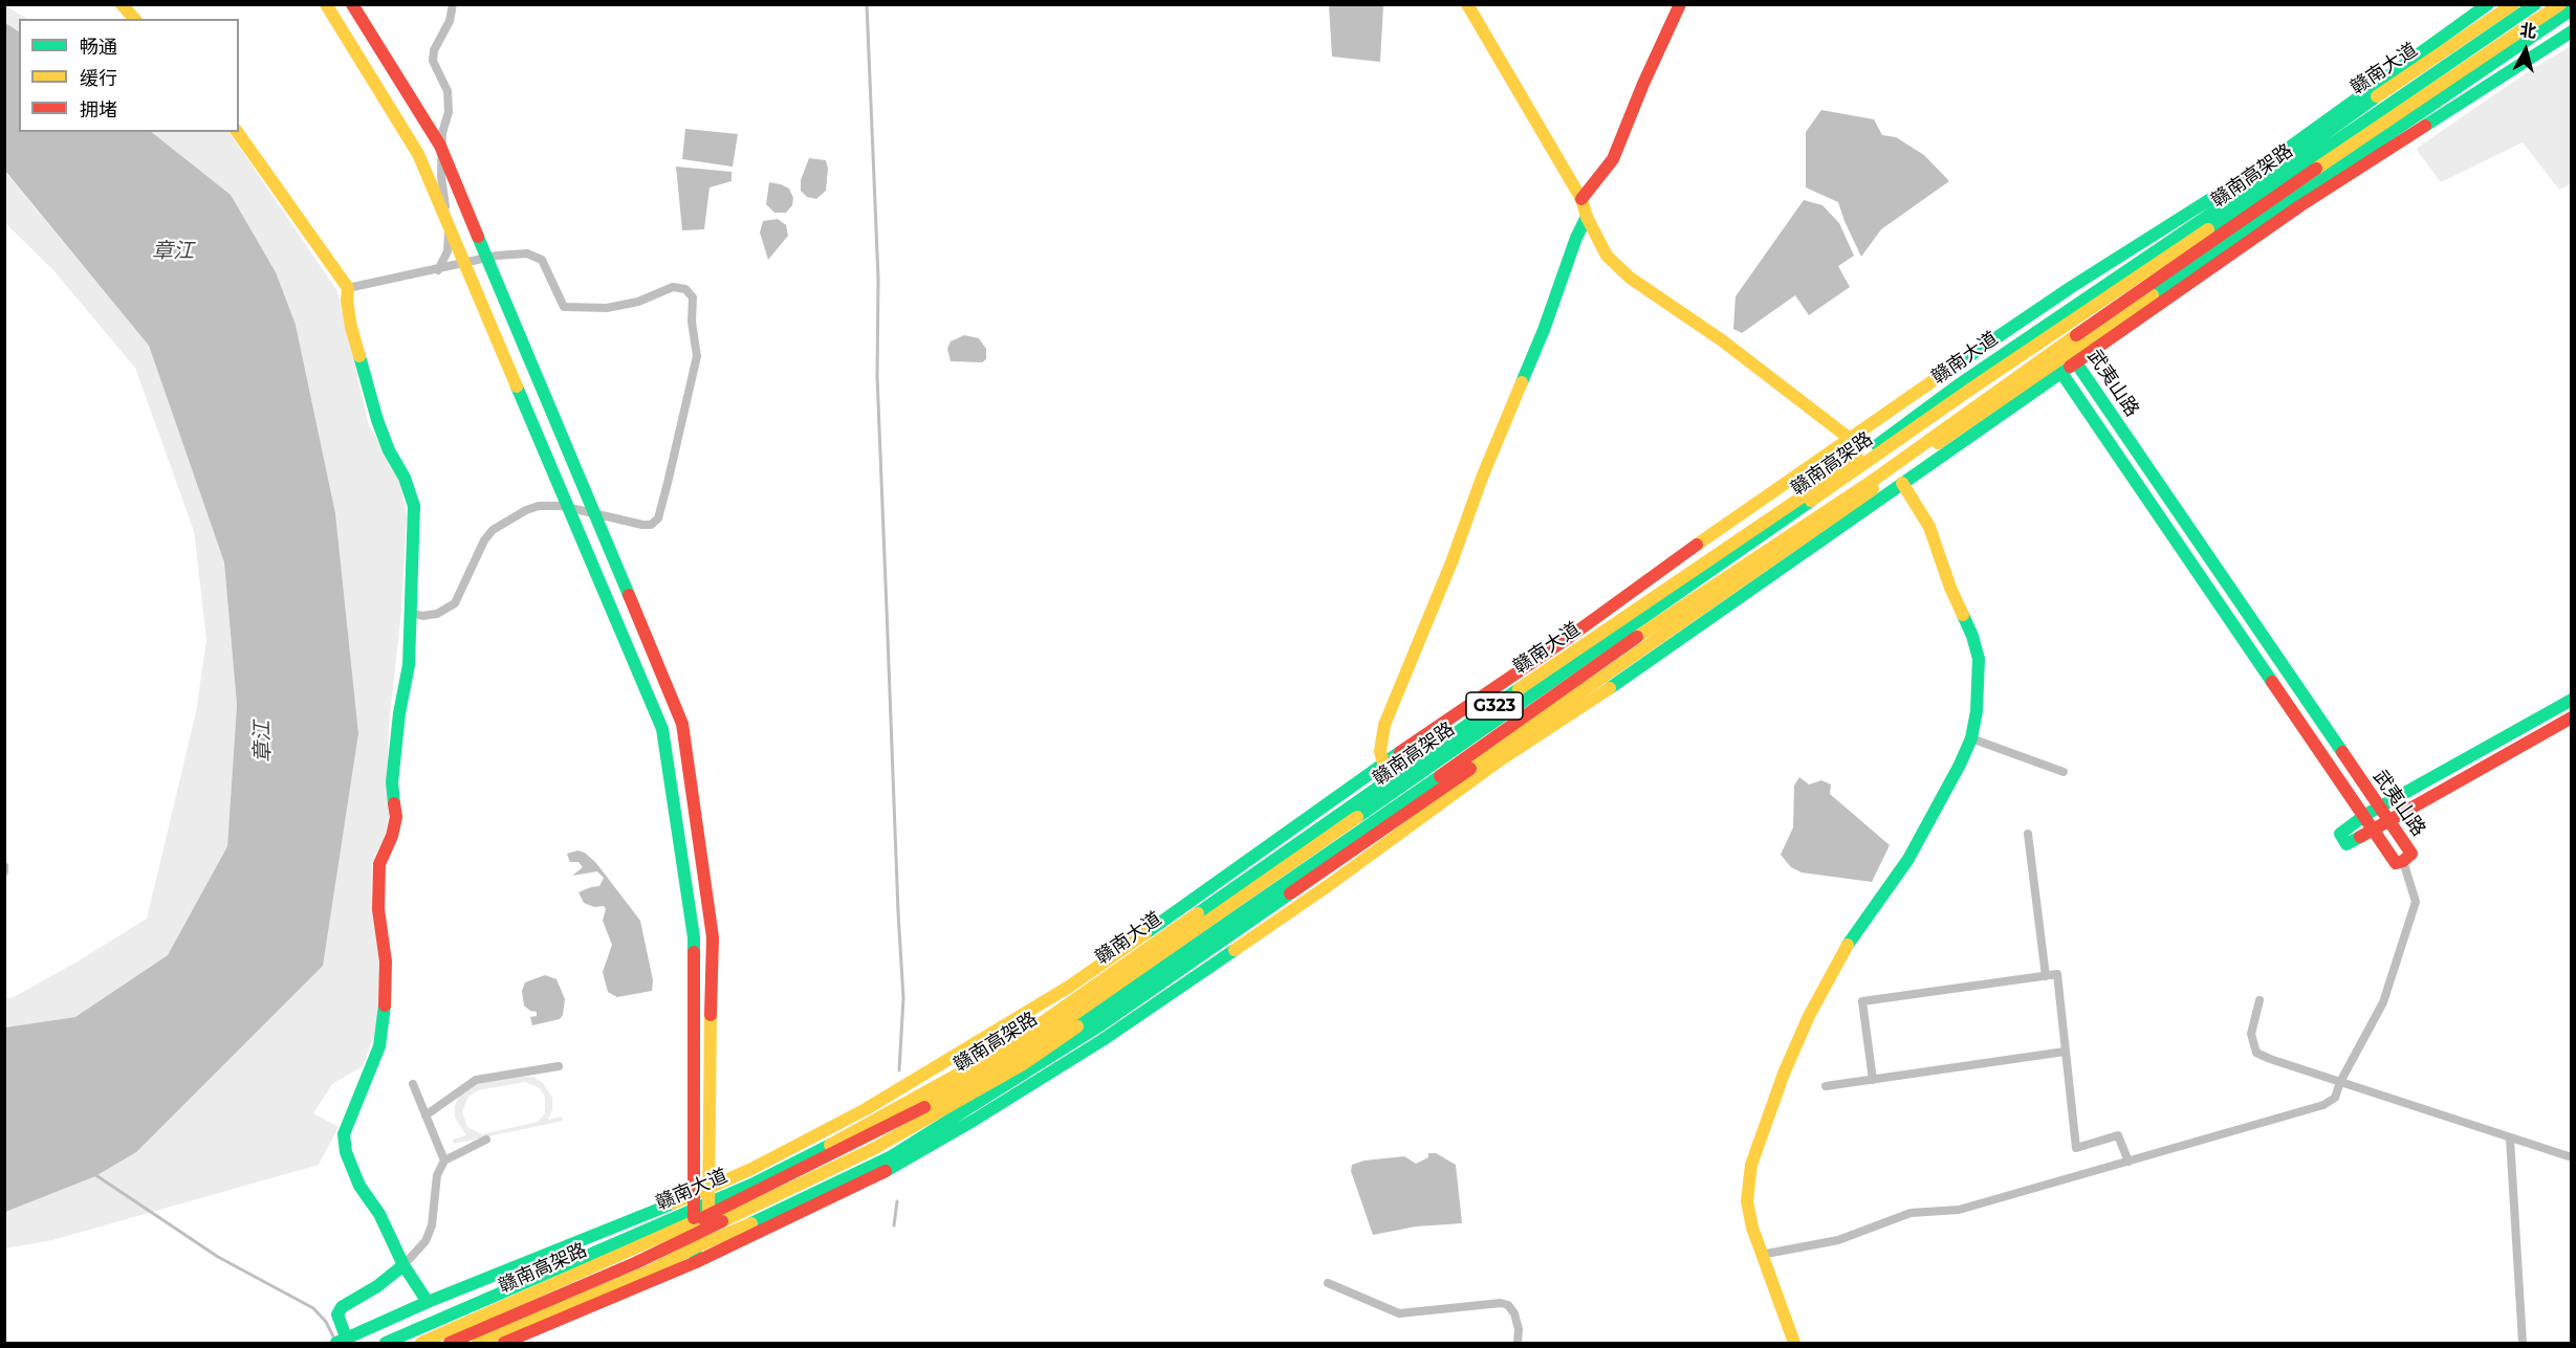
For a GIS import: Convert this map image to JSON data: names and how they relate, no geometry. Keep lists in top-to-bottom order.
{
  "streets": {
    "main road": [
      "赣南大道",
      "赣南高架路",
      "武夷山路",
      "G323"
    ]
  },
  "crossings": [
    ["赣南大道", "武夷山路"],
    ["武夷山路", "G323"]
  ],
  "water": ["章江"],
  "legend": ["畅通", "缓行", "拥堵"],
  "north": "top"
}
